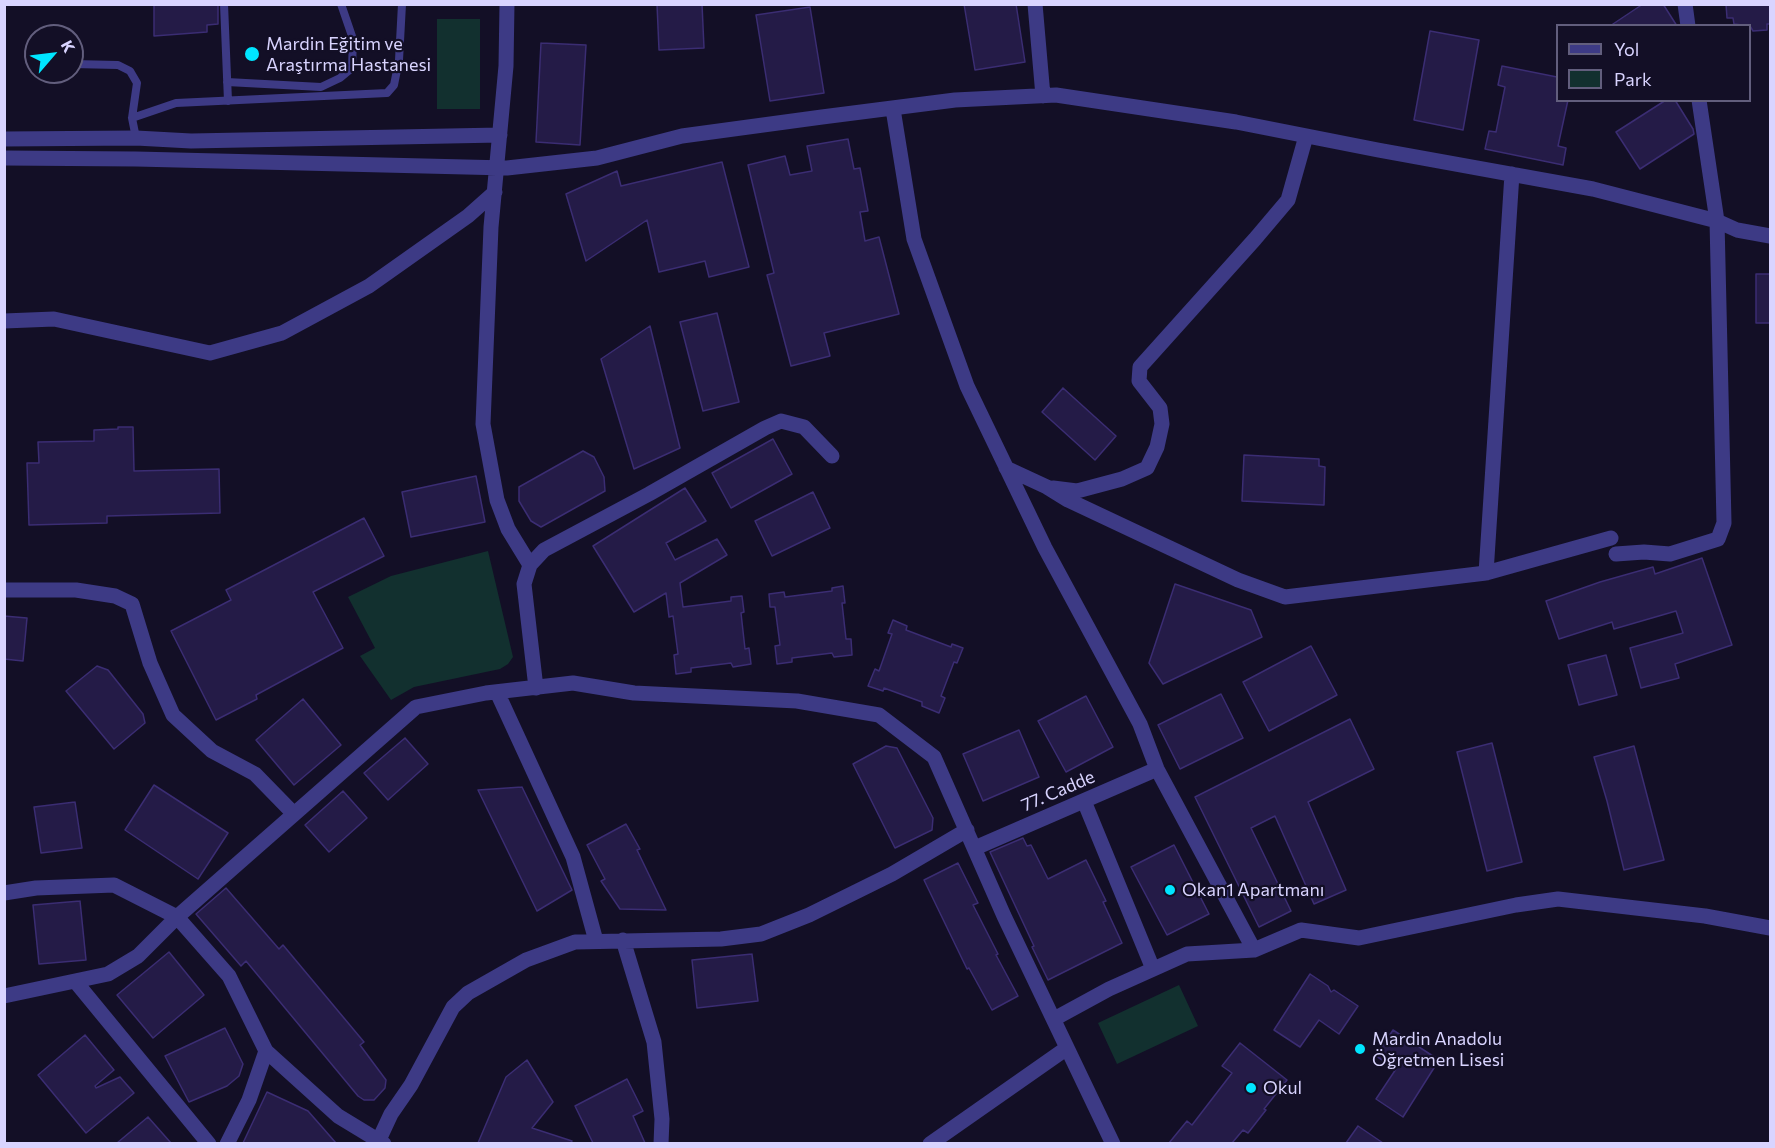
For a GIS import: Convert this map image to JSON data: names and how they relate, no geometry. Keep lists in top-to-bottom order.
{
  "streets": {
    "street": ["77. Cadde"]
  },
  "places": [
    "Mardin Eğitim ve Araştırma Hastanesi",
    "Okan1 Apartmanı",
    "Mardin Anadolu Öğretmen Lisesi",
    "Okul"
  ],
  "legend": ["Yol", "Park"],
  "north": "top right"
}
